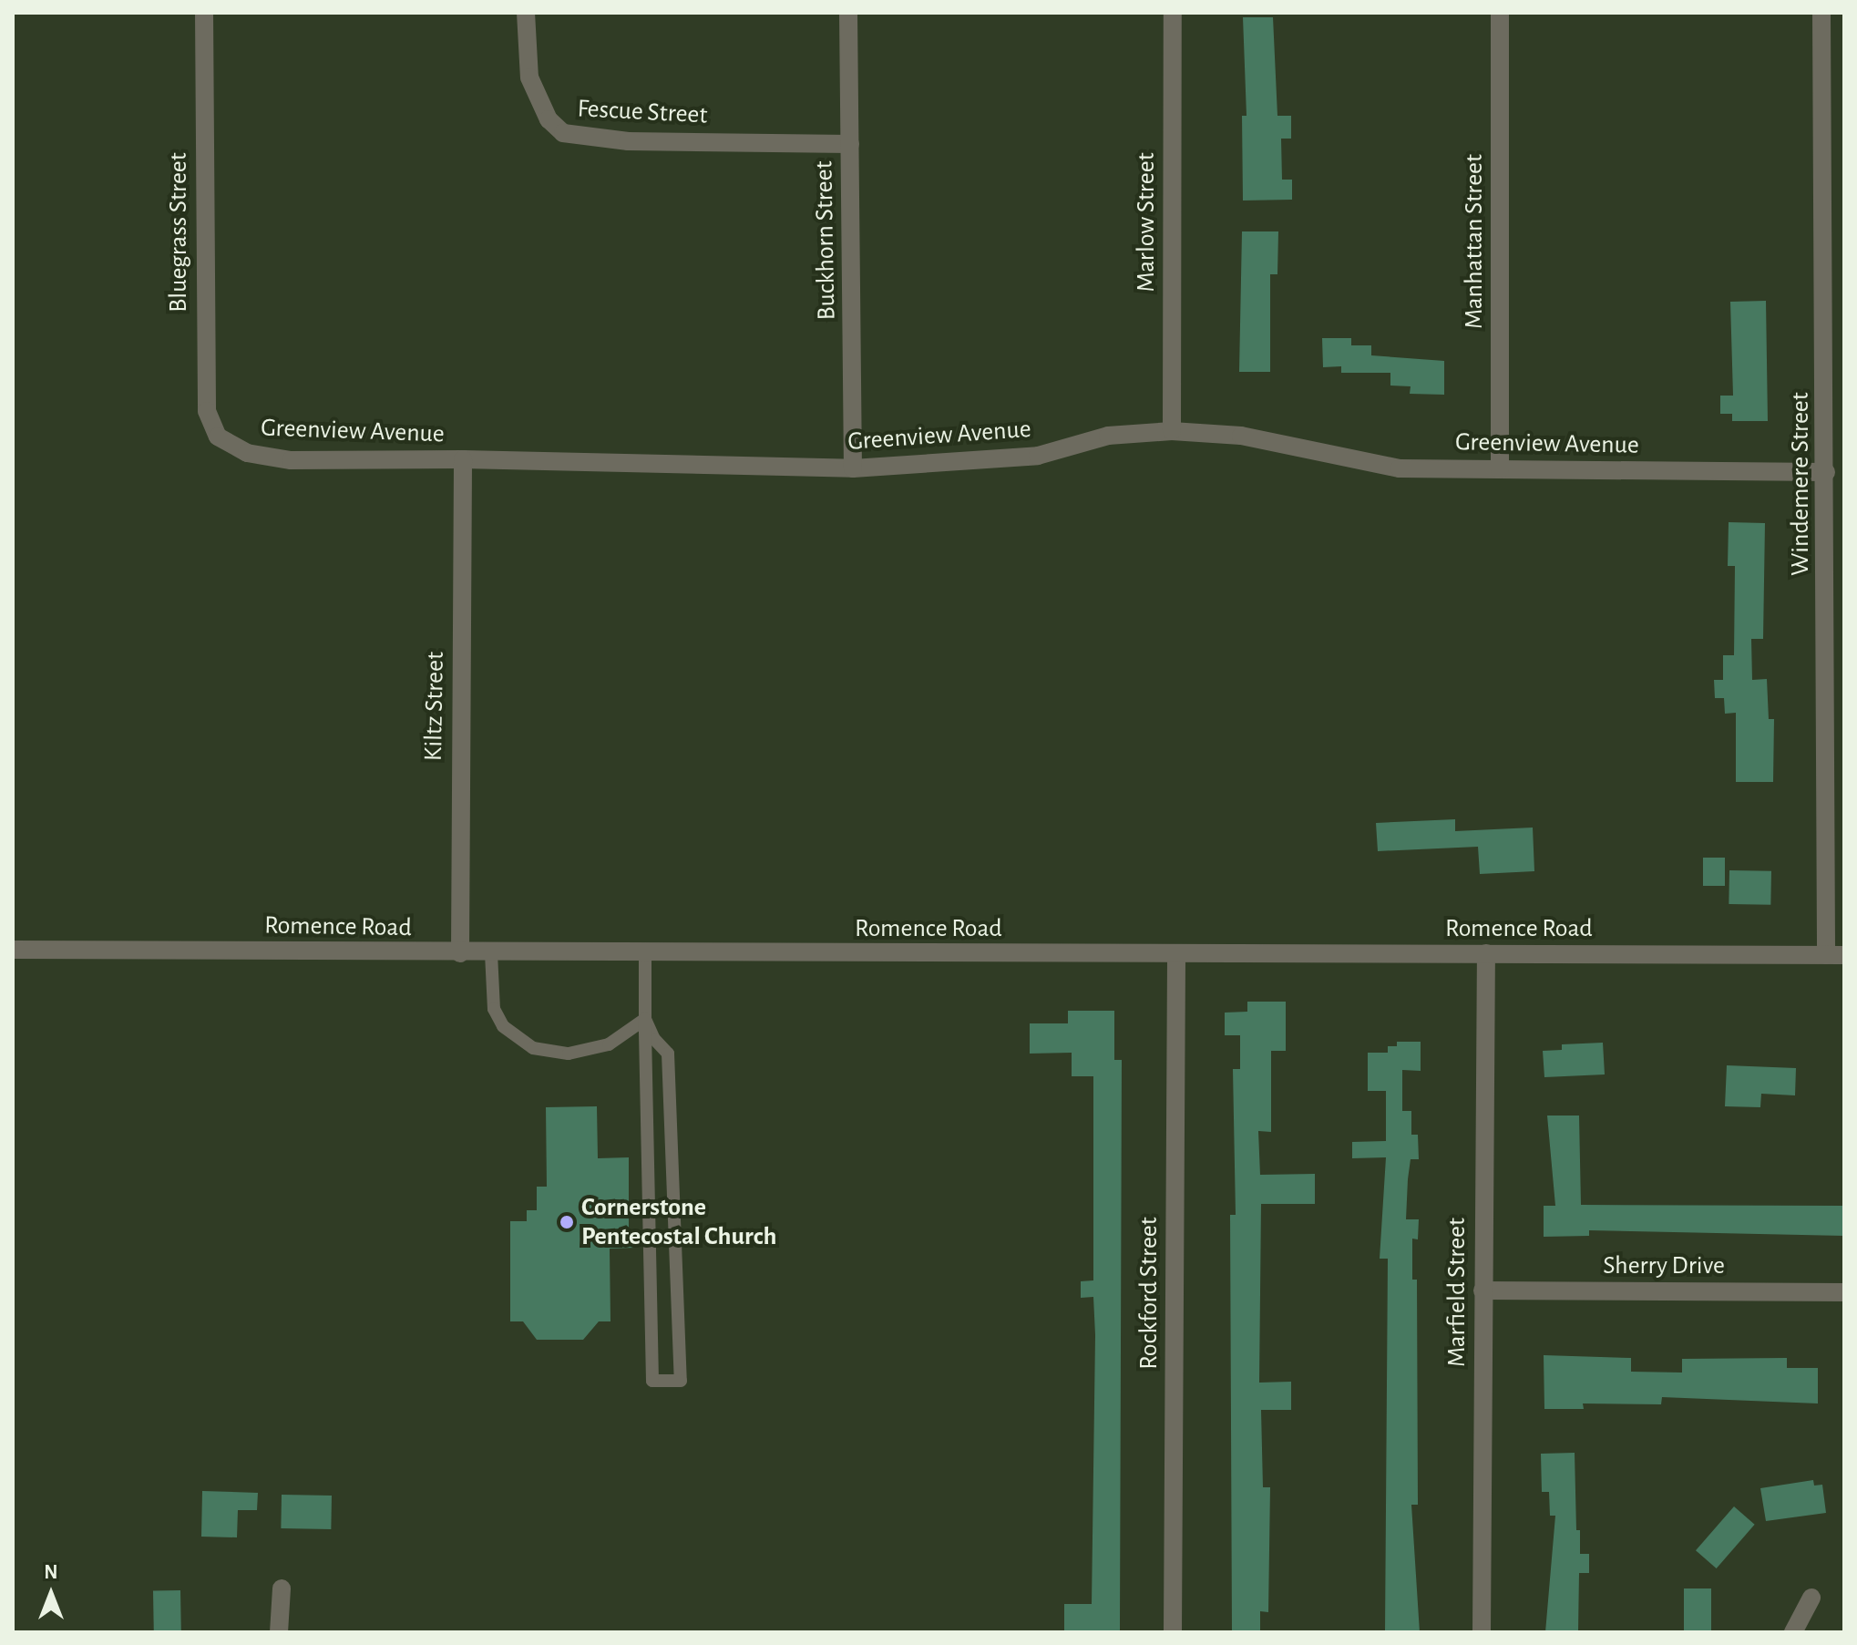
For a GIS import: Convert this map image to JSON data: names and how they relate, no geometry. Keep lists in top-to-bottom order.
{
  "streets": {
    "street": [
      "Fescue Street",
      "Marlow Street",
      "Bluegrass Street",
      "Buckhorn Street",
      "Manhattan Street",
      "Greenview Avenue",
      "Windemere Street",
      "Kiltz Street",
      "Romence Road",
      "Sherry Drive",
      "Marfield Street",
      "Rockford Street"
    ]
  },
  "crossings": [
    ["Fescue Street", "Buckhorn Street"],
    ["Marlow Street", "Greenview Avenue"],
    ["Bluegrass Street", "Greenview Avenue"],
    ["Buckhorn Street", "Greenview Avenue"],
    ["Manhattan Street", "Greenview Avenue"],
    ["Greenview Avenue", "Windemere Street"],
    ["Greenview Avenue", "Kiltz Street"],
    ["Windemere Street", "Romence Road"],
    ["Kiltz Street", "Romence Road"],
    ["Romence Road", "Marfield Street"],
    ["Romence Road", "Rockford Street"],
    ["Sherry Drive", "Marfield Street"]
  ],
  "places": ["Cornerstone Pentecostal Church"],
  "north": "top"
}
